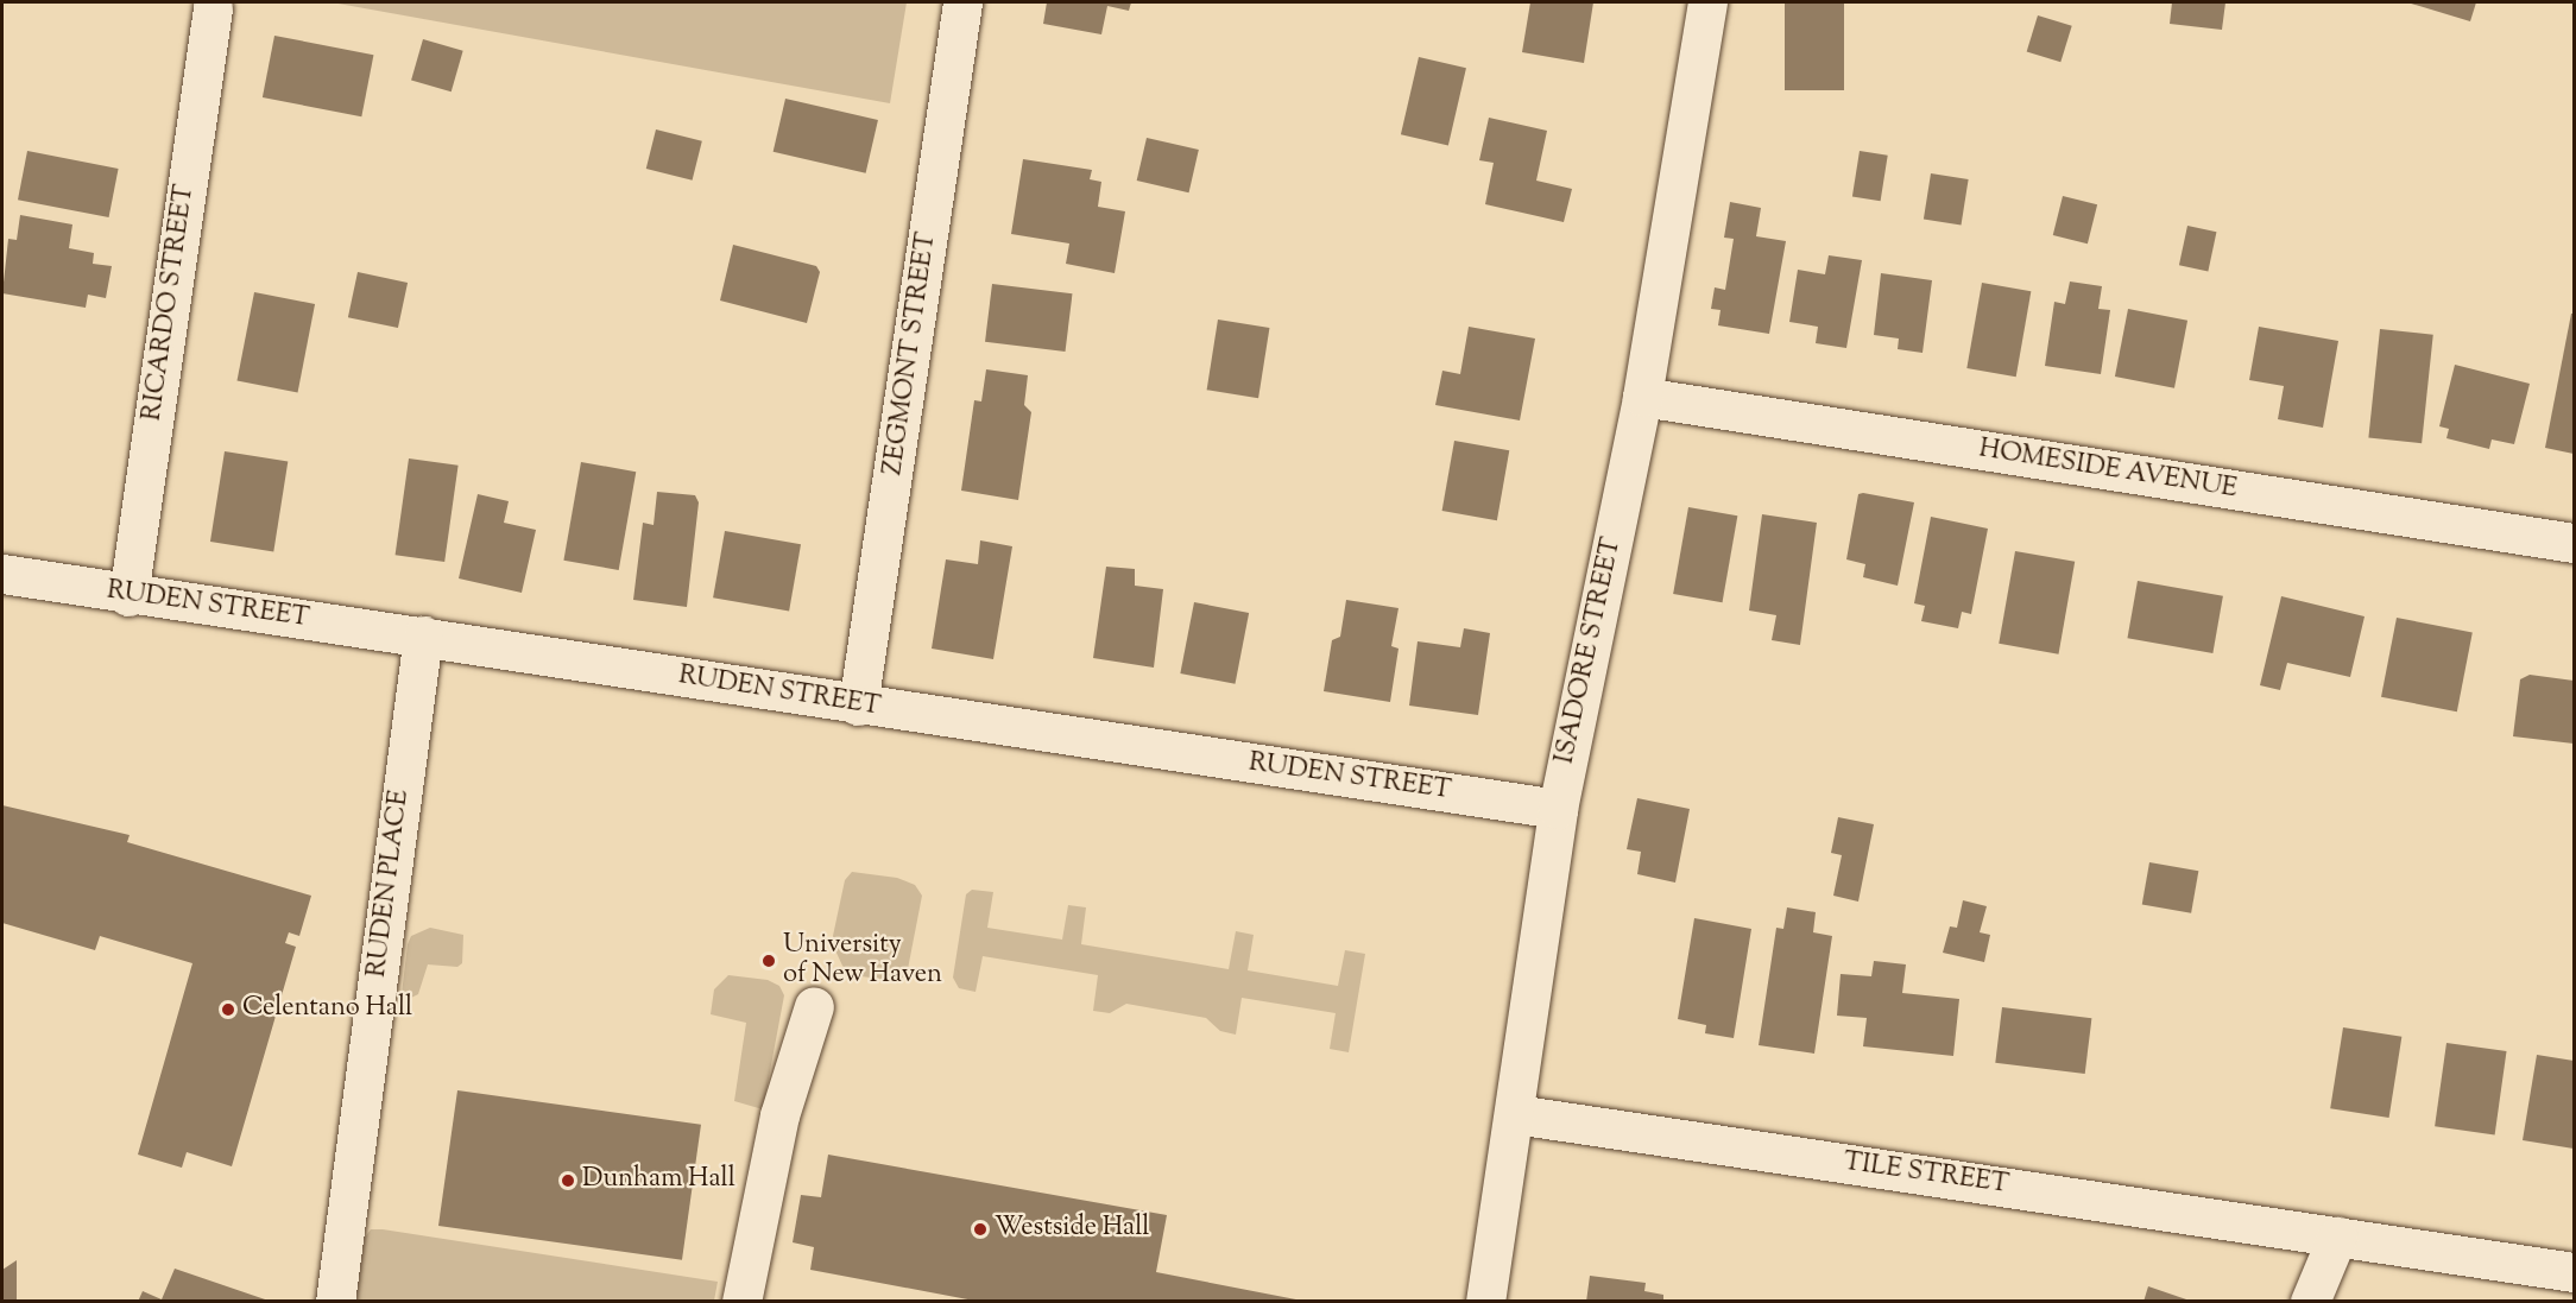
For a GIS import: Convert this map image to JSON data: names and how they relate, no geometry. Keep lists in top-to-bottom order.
{
  "streets": {
    "street": [
      "RICARDO STREET",
      "ZEGMONT STREET",
      "HOMESIDE AVENUE",
      "RUDEN STREET",
      "ISADORE STREET",
      "RUDEN PLACE",
      "TILE STREET"
    ]
  },
  "crossings": [
    ["RICARDO STREET", "RUDEN STREET"],
    ["ZEGMONT STREET", "RUDEN STREET"],
    ["HOMESIDE AVENUE", "ISADORE STREET"],
    ["RUDEN STREET", "ISADORE STREET"],
    ["RUDEN STREET", "RUDEN PLACE"],
    ["ISADORE STREET", "TILE STREET"]
  ],
  "places": [
    "University of New Haven",
    "Celentano Hall",
    "Dunham Hall",
    "Westside Hall"
  ]
}
